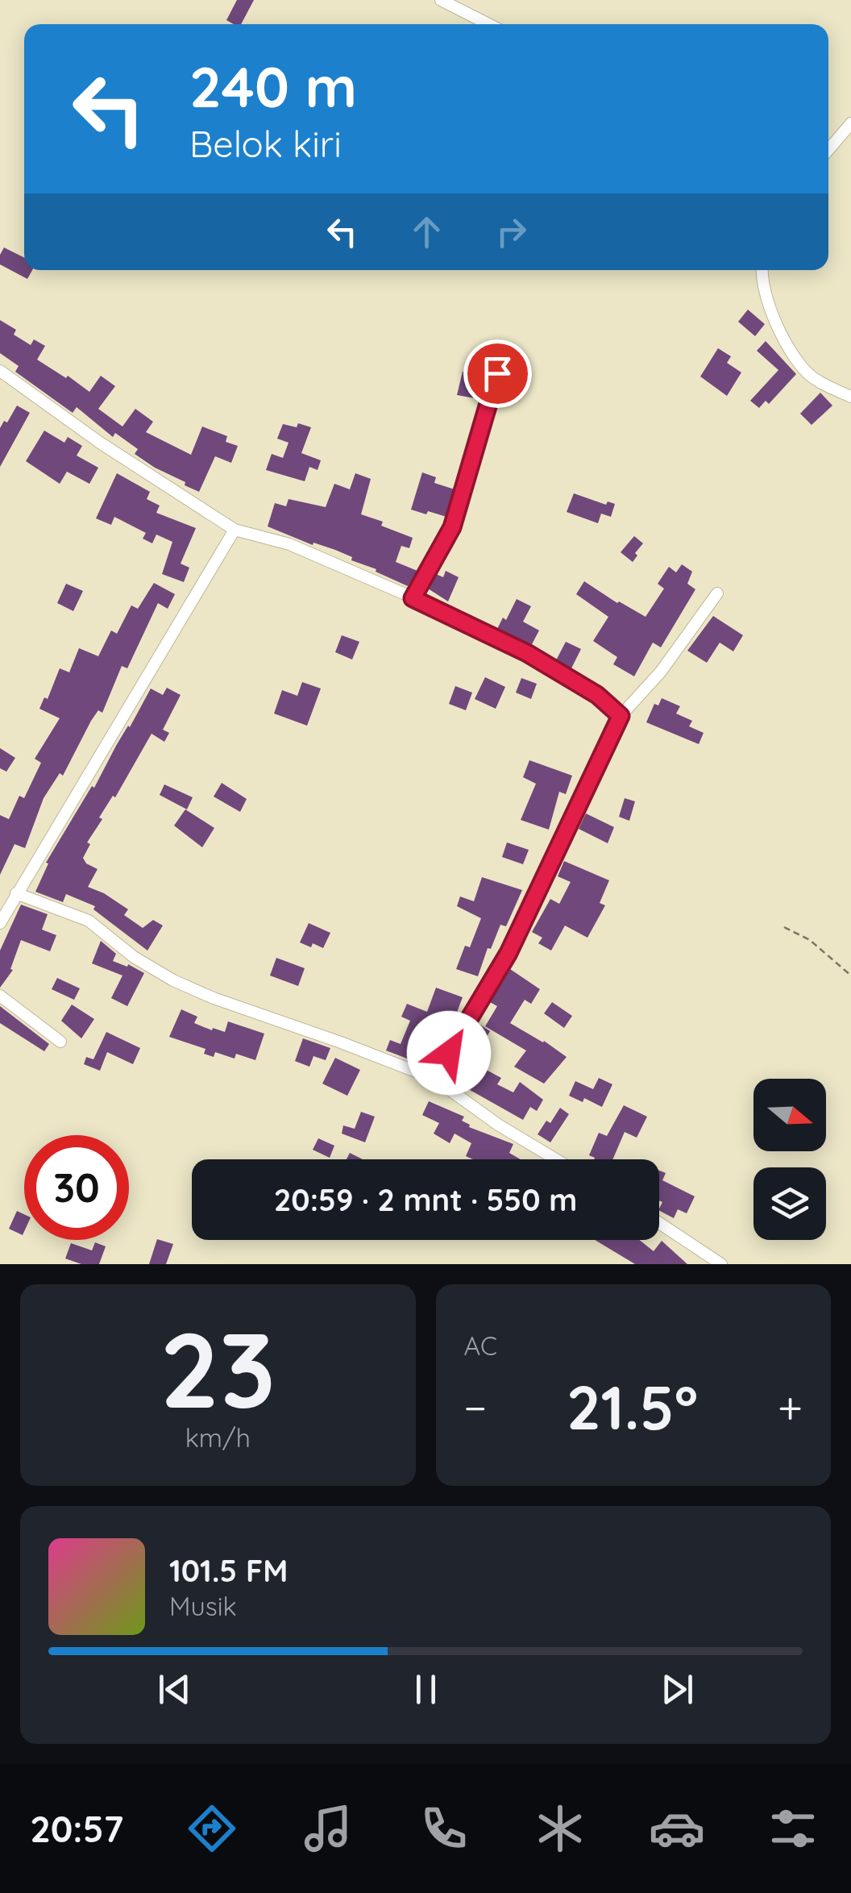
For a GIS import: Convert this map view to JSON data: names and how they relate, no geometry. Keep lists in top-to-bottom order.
{
  "north": "right",
  "page": {
    "turn": ["240 m", "Belok kiri"],
    "limit": "30",
    "trip": "20:59 · 2 mnt · 550 m",
    "tile": [
      ["23", "km/h"],
      "AC"
    ],
    "heat": ["−", "21.5°", "+"],
    "song": ["101.5 FM", "Musik"],
    "tabs": "20:57"
  }
}
